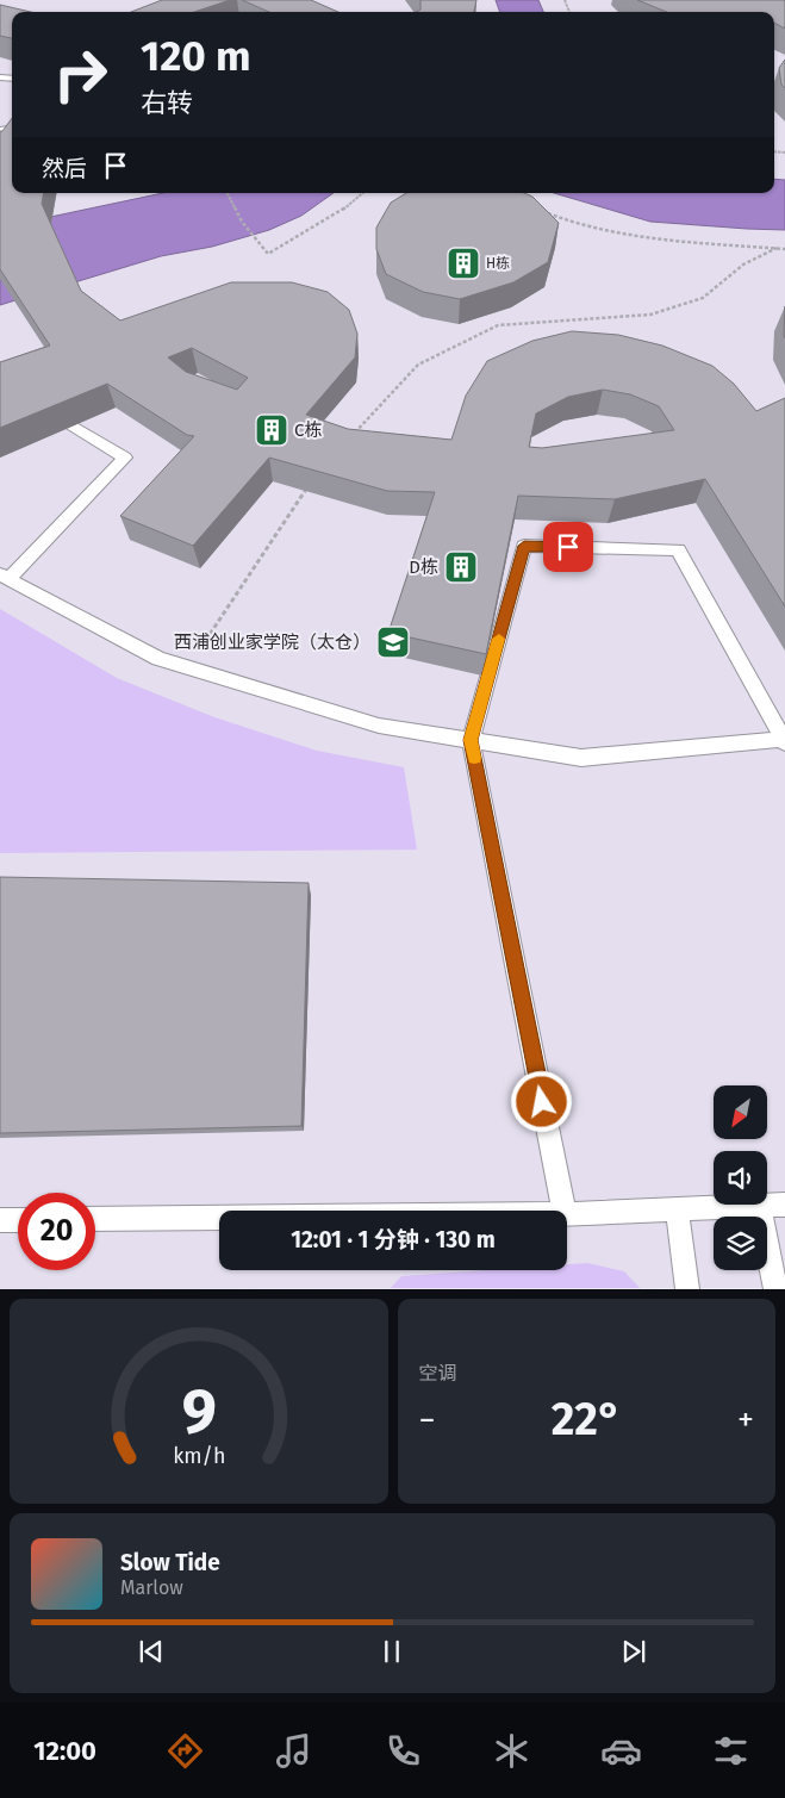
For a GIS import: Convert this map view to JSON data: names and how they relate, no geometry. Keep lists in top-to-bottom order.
{
  "places": {
    "building": ["H栋", "C栋", "D栋"],
    "school or university": ["西浦创业家学院（太仓）"]
  },
  "north": "bottom left",
  "page": {
    "turn": ["120 m", "右转"],
    "then": "然后",
    "limit": "20",
    "trip": "12:01 · 1 分钟 · 130 m",
    "tile": "空调",
    "heat": ["−", "22°", "+"],
    "song": ["Slow Tide", "Marlow"],
    "tabs": "12:00",
    "gauge": ["9", "km/h"]
  }
}
